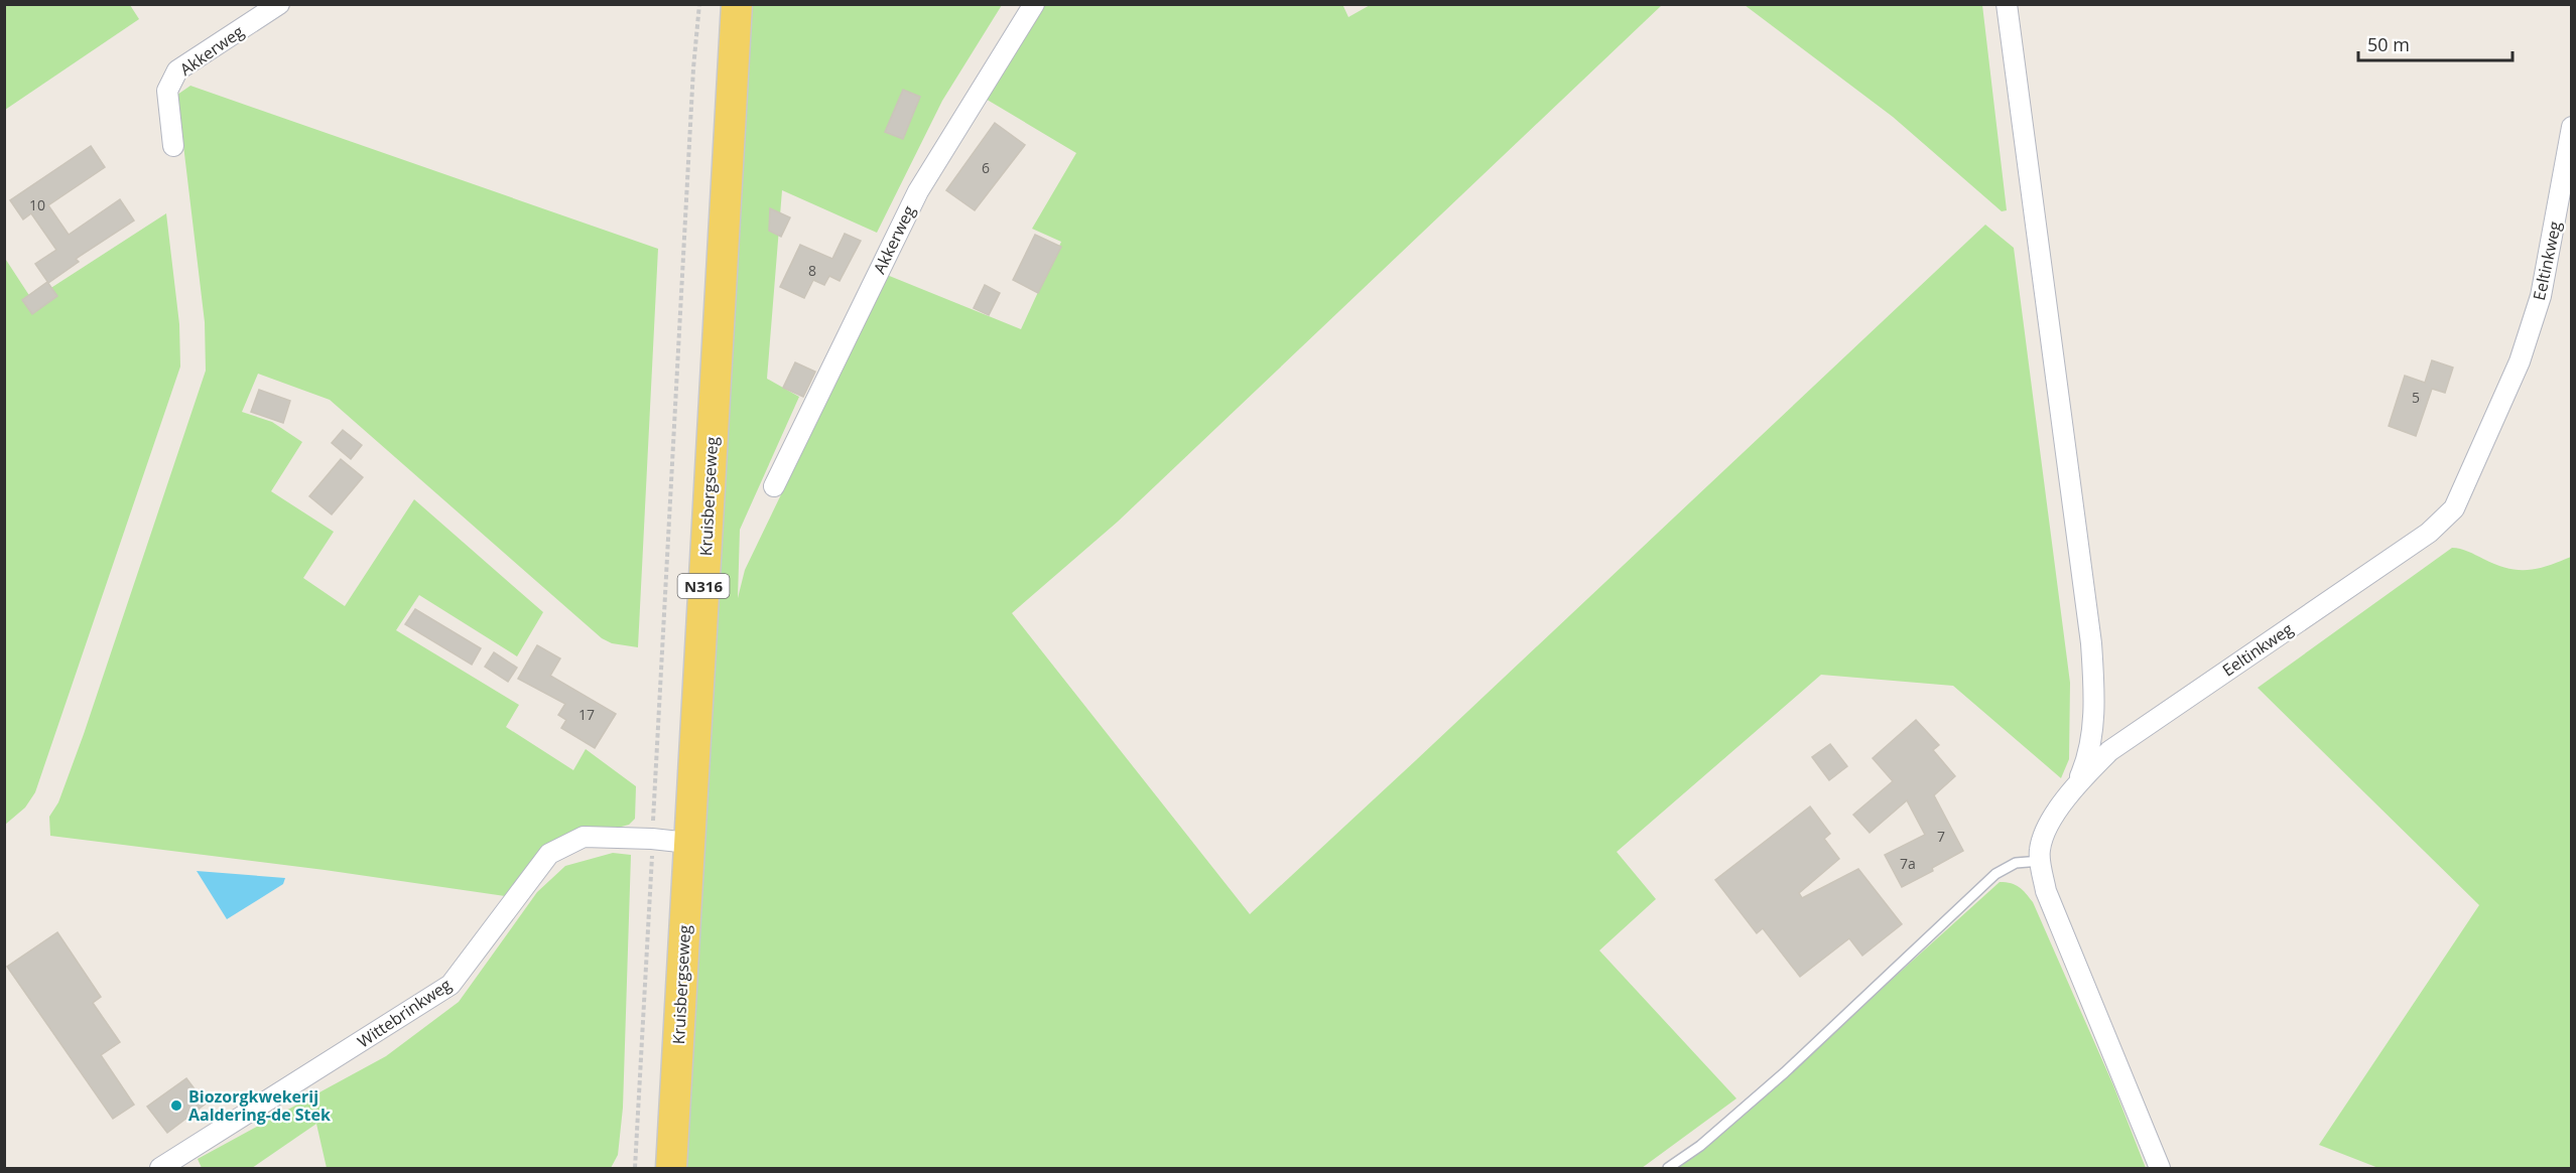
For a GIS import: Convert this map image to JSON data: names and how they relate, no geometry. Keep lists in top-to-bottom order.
{
  "streets": {
    "main road": ["Kruisbergseweg", "N316"],
    "street": ["Akkerweg", "Eeltinkweg", "Wittebrinkweg"]
  },
  "crossings": [
    ["Kruisbergseweg", "Wittebrinkweg"]
  ],
  "places": ["Biozorgkwekerij Aaldering-de Stek"],
  "house_numbers": [
    "6",
    "10",
    "8",
    "5",
    "17",
    "7",
    "7a"
  ],
  "scale_bar": "50 m"
}
